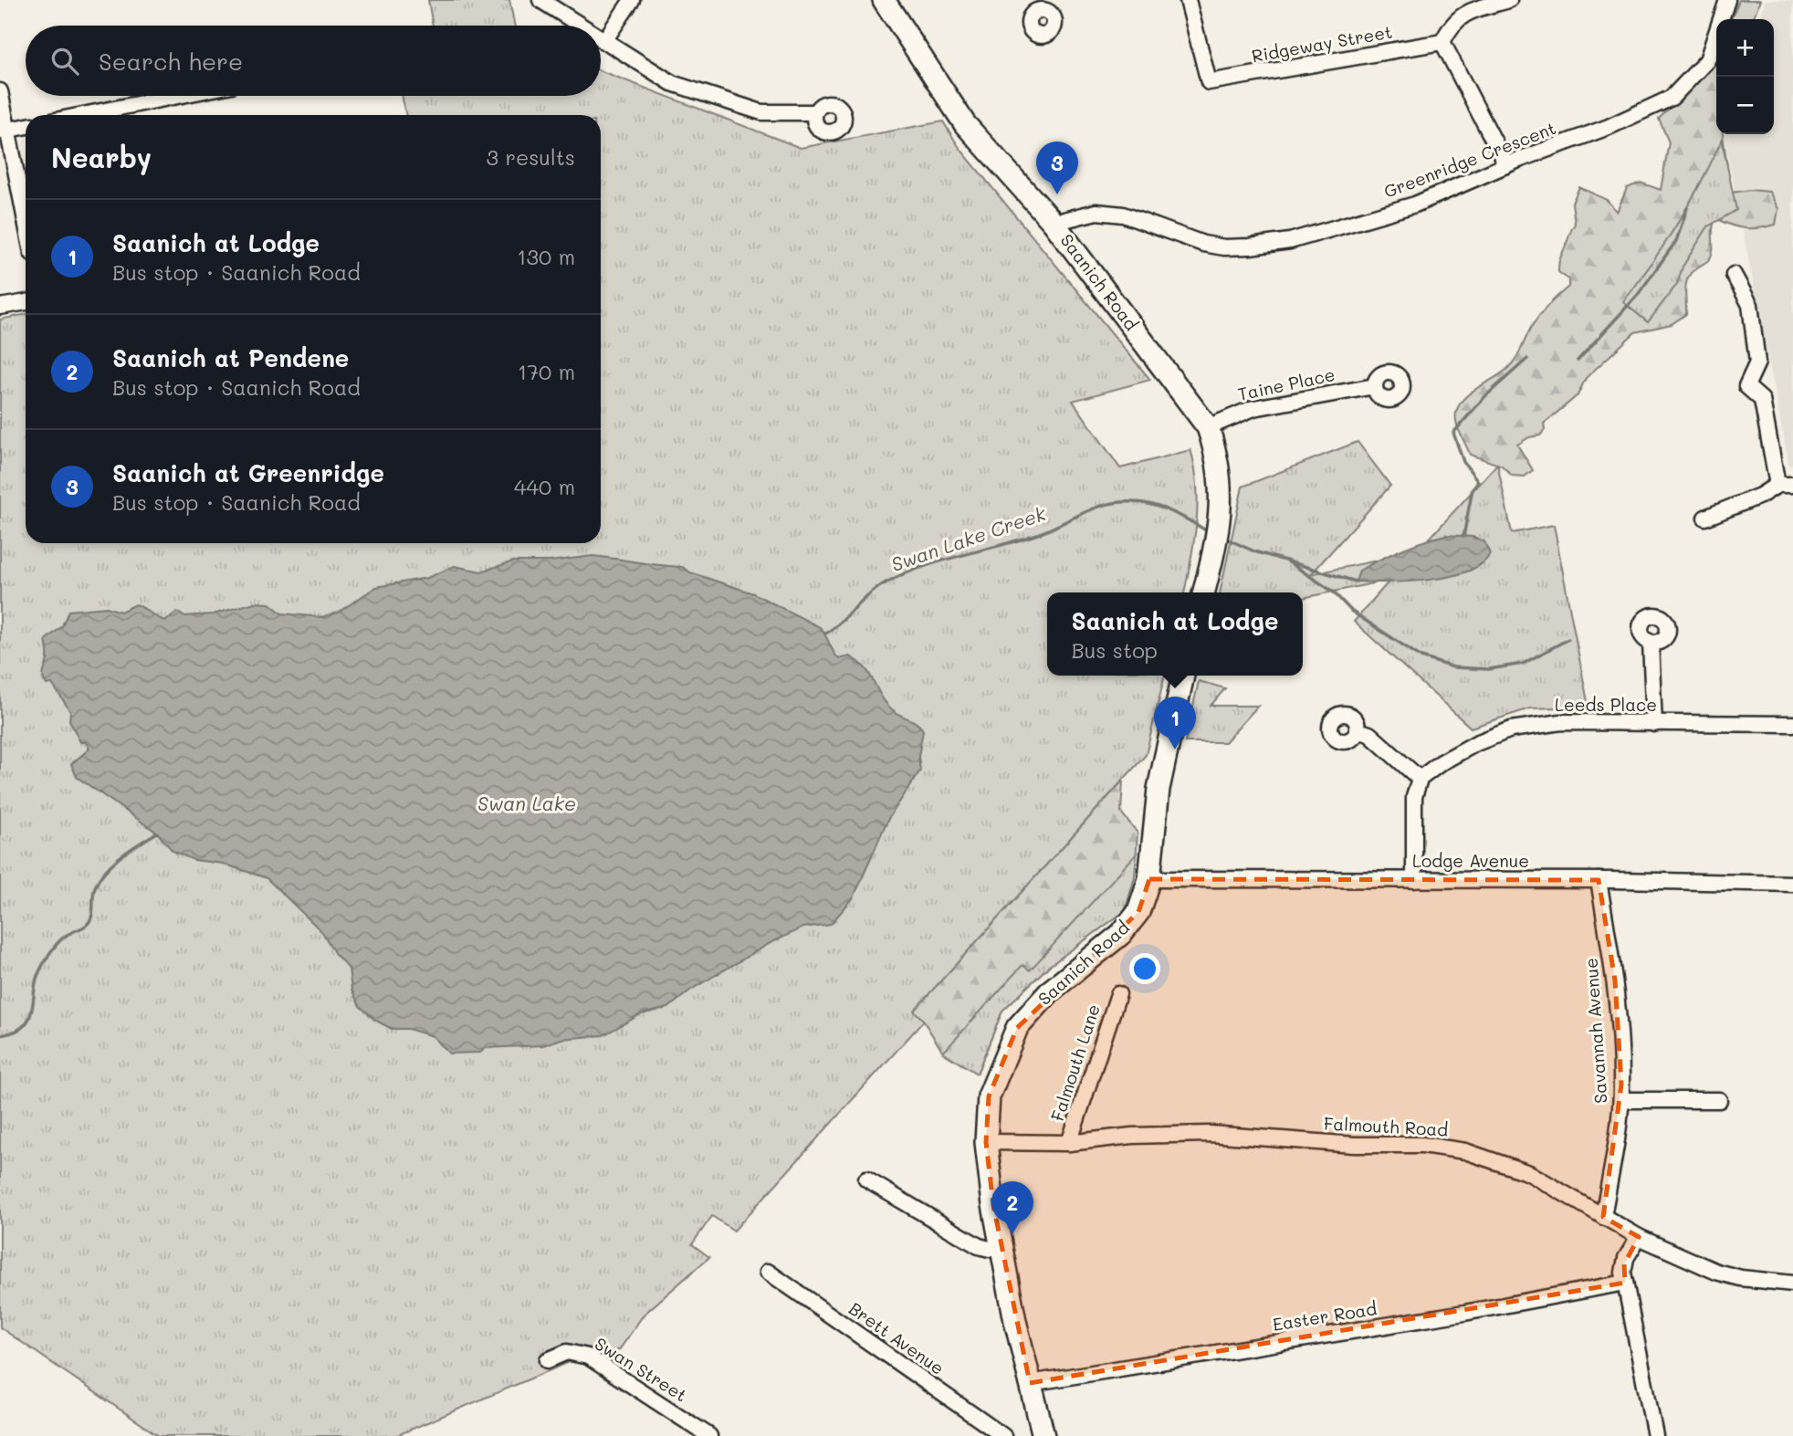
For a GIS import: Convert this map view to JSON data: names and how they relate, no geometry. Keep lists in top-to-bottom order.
{
  "streets": {
    "main road": ["Saanich Road"],
    "street": [
      "Ridgeway Street",
      "Greenridge Crescent",
      "Taine Place",
      "Leeds Place",
      "Lodge Avenue",
      "Savannah Avenue",
      "Falmouth Lane",
      "Falmouth Road",
      "Easter Road",
      "Brett Avenue",
      "Swan Street"
    ]
  },
  "crossings": [
    ["Greenridge Crescent", "Saanich Road"],
    ["Saanich Road", "Taine Place"],
    ["Saanich Road", "Lodge Avenue"],
    ["Saanich Road", "Falmouth Road"],
    ["Saanich Road", "Easter Road"],
    ["Lodge Avenue", "Savannah Avenue"],
    ["Savannah Avenue", "Falmouth Road"],
    ["Falmouth Lane", "Falmouth Road"]
  ],
  "water": ["Swan Lake Creek", "Swan Lake"],
  "page": {
    "map_buttons": ["+", "−"],
    "search": "Search here",
    "heading": ["Nearby", "3 results"],
    "pins": ["3", "1", "2"],
    "list": [
      {
        "mark": "1",
        "name": "Saanich at Lodge",
        "note": "Bus stop · Saanich Road",
        "value": "130 m"
      },
      {
        "mark": "2",
        "name": "Saanich at Pendene",
        "note": "Bus stop · Saanich Road",
        "value": "170 m"
      },
      {
        "mark": "3",
        "name": "Saanich at Greenridge",
        "note": "Bus stop · Saanich Road",
        "value": "440 m"
      }
    ],
    "popup": ["Saanich at Lodge", "Bus stop"]
  }
}
